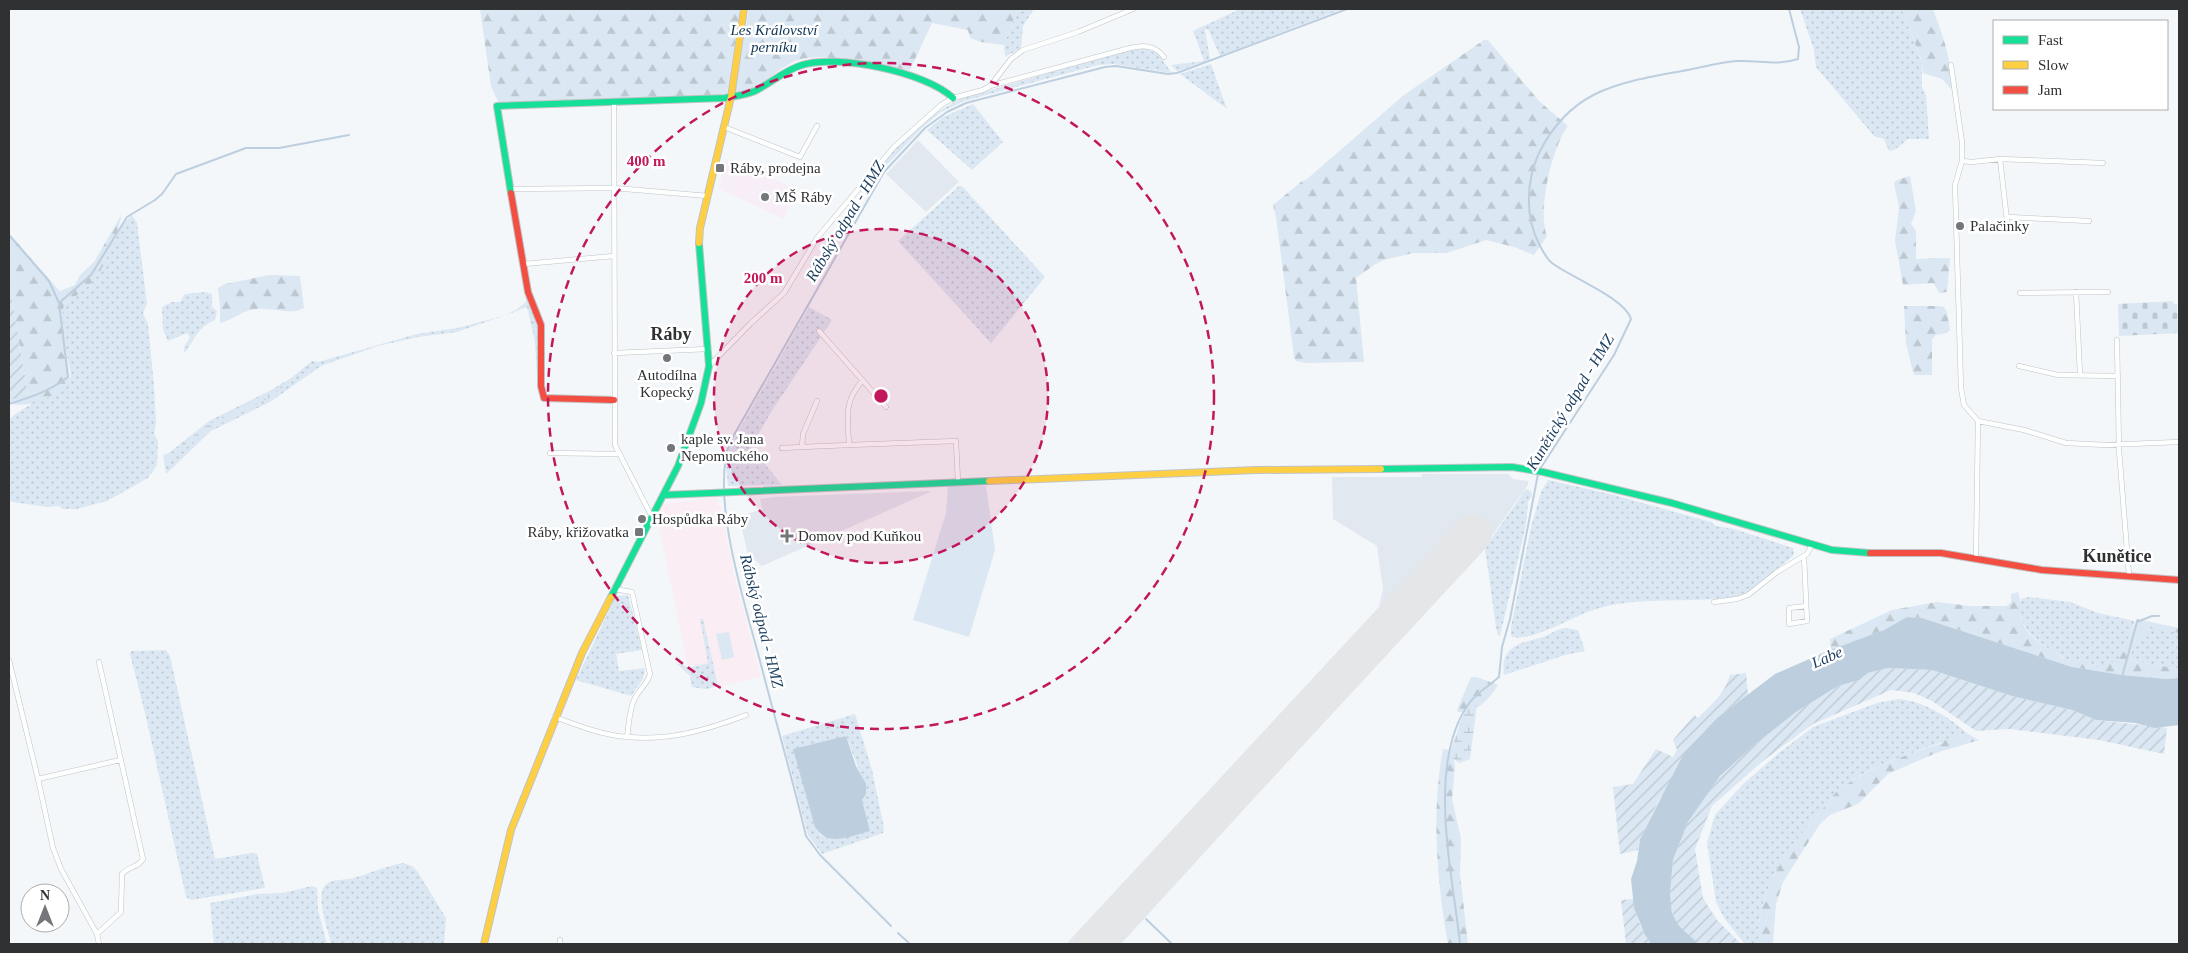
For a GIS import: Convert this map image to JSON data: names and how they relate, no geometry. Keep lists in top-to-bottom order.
{
  "districts": ["Ráby", "Kunětice"],
  "water": ["Rábský odpad - HMZ", "Kunětický odpad - HMZ", "Labe"],
  "parks": ["Les Království perníku"],
  "places": {
    "transit": ["Ráby, prodejna", "Ráby, křižovatka"],
    "other": [
      "MŠ Ráby",
      "Palačinky",
      "Autodílna Kopecký",
      "kaple sv. Jana Nepomuckého",
      "Hospůdka Ráby"
    ],
    "health": ["Domov pod Kuňkou"]
  },
  "legend": ["Fast", "Slow", "Jam"],
  "north": "top",
  "rings": ["400 m", "200 m"]
}
